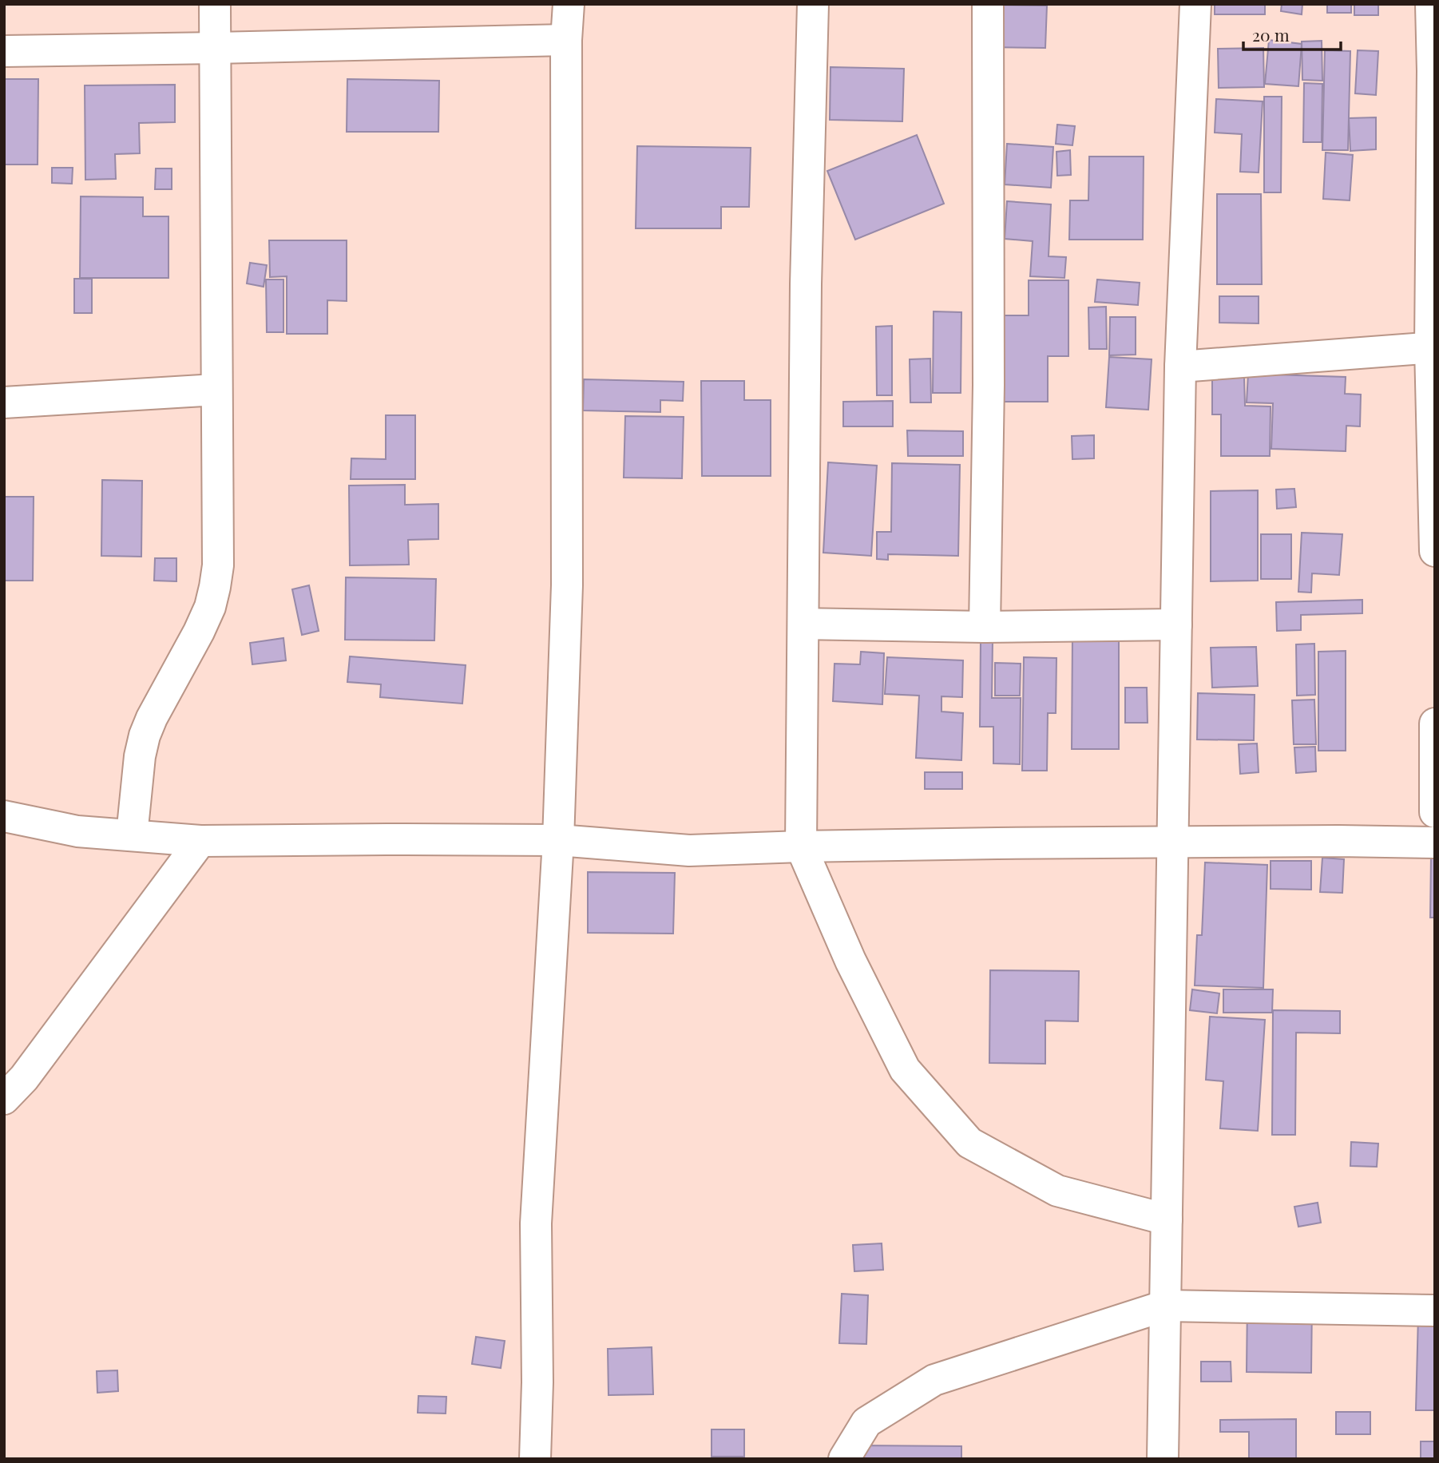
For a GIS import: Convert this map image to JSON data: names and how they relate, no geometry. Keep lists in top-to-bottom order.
{
  "scale_bar": "20 m"
}
